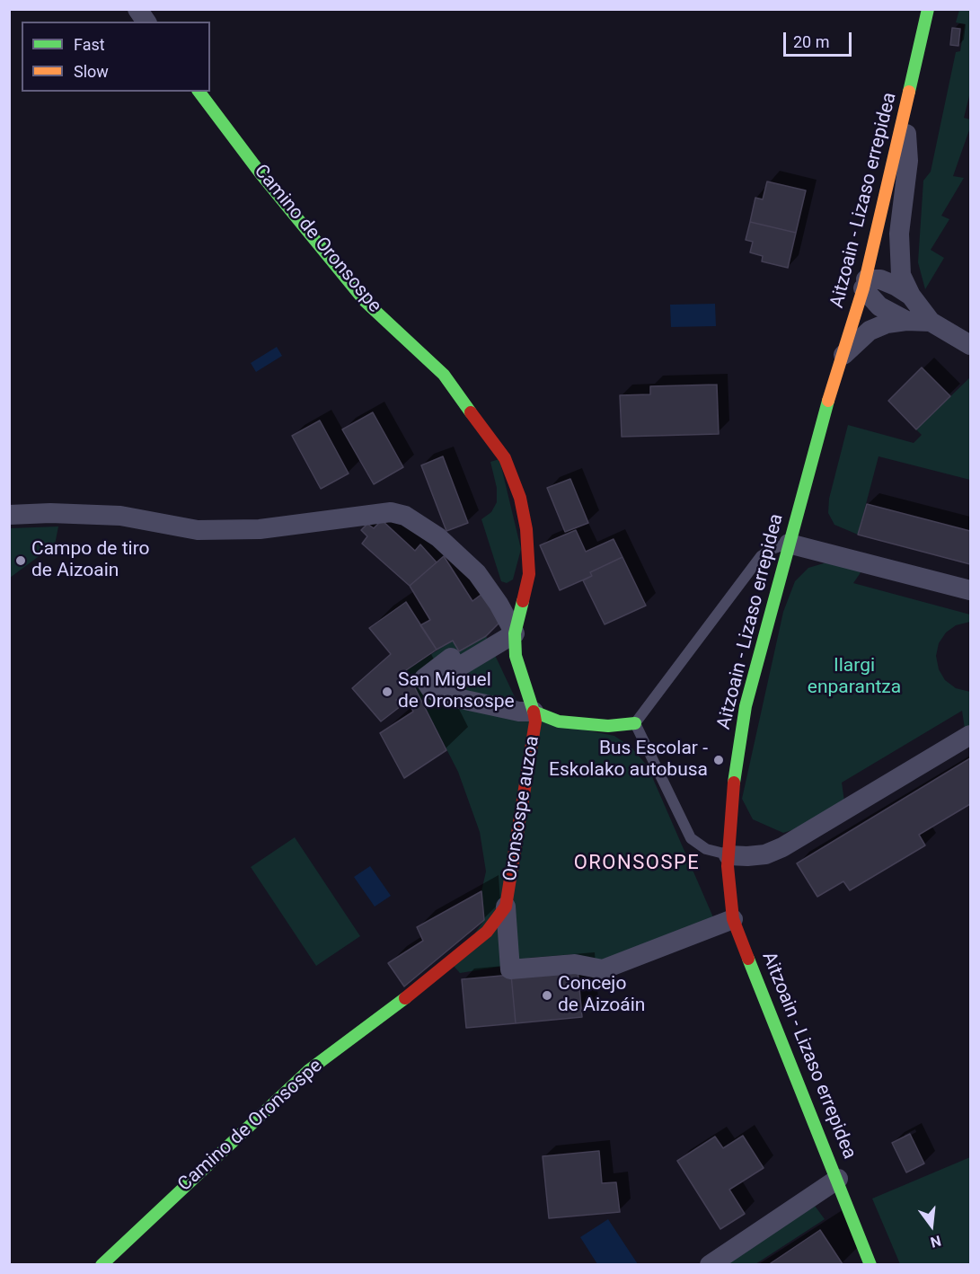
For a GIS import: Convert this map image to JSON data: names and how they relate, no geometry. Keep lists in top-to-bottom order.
{
  "streets": {
    "street": ["Aitzoain - Lizaso errepidea", "Camino de Oronsospe", "Oronsospe auzoa"]
  },
  "crossings": [
    ["Aitzoain - Lizaso errepidea", "Oronsospe auzoa"],
    ["Camino de Oronsospe", "Oronsospe auzoa"]
  ],
  "districts": ["ORONSOSPE"],
  "parks": ["Ilargi enparantza"],
  "places": [
    "Campo de tiro de Aizoain",
    "San Miguel de Oronsospe",
    "Bus Escolar - Eskolako autobusa",
    "Concejo de Aizoáin"
  ],
  "legend": ["Fast", "Slow"],
  "scale_bar": "20 m",
  "north": "bottom"
}
